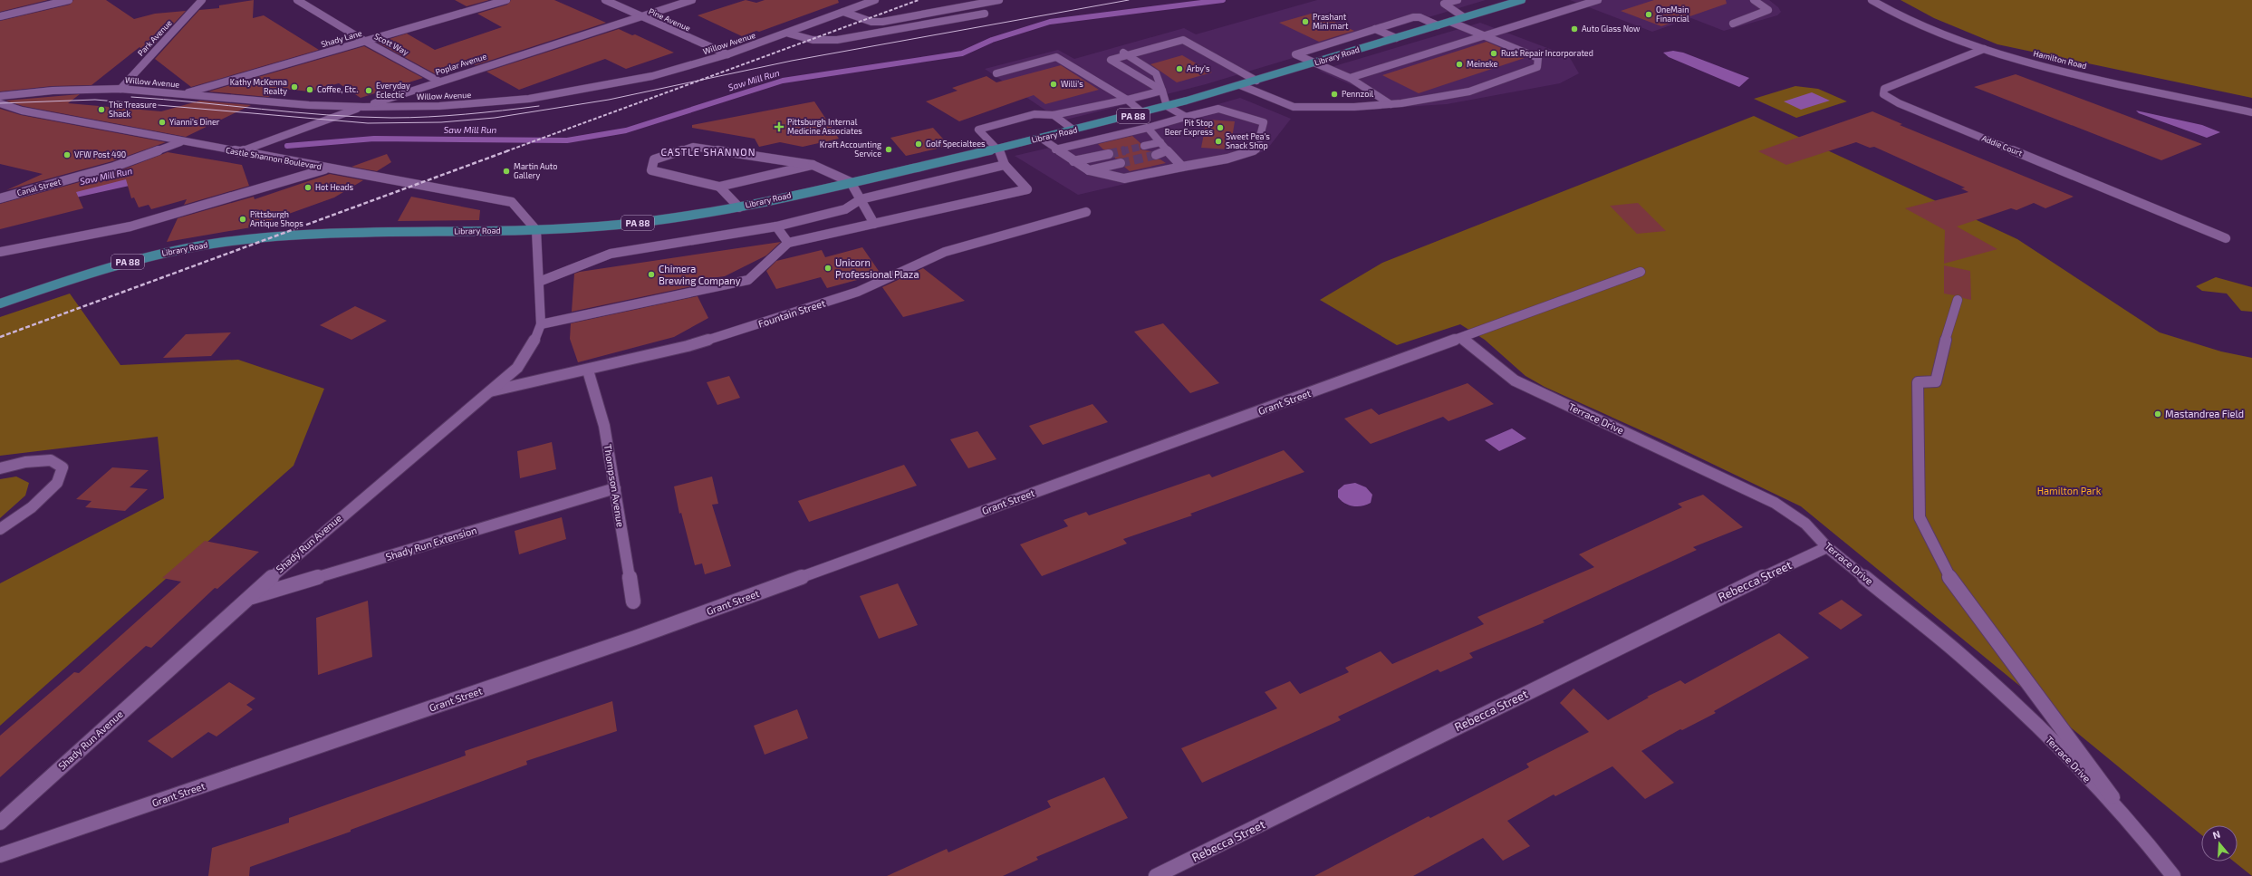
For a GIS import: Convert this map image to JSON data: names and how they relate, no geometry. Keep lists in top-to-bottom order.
{
  "streets": {
    "main road": ["Library Road", "PA 88"],
    "street": [
      "Pine Avenue",
      "Park Avenue",
      "Shady Lane",
      "Willow Avenue",
      "Scott Way",
      "Hamilton Road",
      "Poplar Avenue",
      "Addie Court",
      "Castle Shannon Boulevard",
      "Canal Street",
      "Fountain Street",
      "Grant Street",
      "Terrace Drive",
      "Thompson Avenue",
      "Shady Run Avenue",
      "Shady Run Extension",
      "Rebecca Street"
    ]
  },
  "crossings": [
    ["Pine Avenue", "Willow Avenue"],
    ["Pine Avenue", "Poplar Avenue"],
    ["Park Avenue", "Willow Avenue"],
    ["Shady Lane", "Willow Avenue"],
    ["Shady Lane", "Scott Way"],
    ["Willow Avenue", "Poplar Avenue"],
    ["Scott Way", "Poplar Avenue"],
    ["Library Road", "Castle Shannon Boulevard"],
    ["Library Road", "Shady Run Avenue"],
    ["Hamilton Road", "Addie Court"],
    ["Poplar Avenue", "Castle Shannon Boulevard"],
    ["Castle Shannon Boulevard", "Canal Street"],
    ["Castle Shannon Boulevard", "Shady Run Avenue"],
    ["Fountain Street", "Thompson Avenue"],
    ["Fountain Street", "Shady Run Avenue"],
    ["Grant Street", "Terrace Drive"],
    ["Terrace Drive", "Rebecca Street"],
    ["Thompson Avenue", "Shady Run Extension"],
    ["Shady Run Avenue", "Shady Run Extension"]
  ],
  "districts": ["CASTLE SHANNON"],
  "water": ["Saw Mill Run"],
  "parks": ["Hamilton Park"],
  "places": {
    "other": [
      "OneMain Financial",
      "Prashant Mini mart",
      "Auto Glass Now",
      "Rust Repair Incorporated",
      "Meineke",
      "Arby's",
      "Willi's",
      "Kathy McKenna Realty",
      "Coffee, Etc.",
      "Everyday Eclectic",
      "Pennzoil",
      "The Treasure Shack",
      "Yianni's Diner",
      "Pit Stop Beer Express",
      "Sweet Pea's Snack Shop",
      "Golf Specialtees",
      "Kraft Accounting Service",
      "VFW Post 490",
      "Martin Auto Gallery",
      "Hot Heads",
      "Pittsburgh Antique Shops",
      "Unicorn Professional Plaza",
      "Chimera Brewing Company",
      "Mastandrea Field"
    ],
    "health": ["Pittsburgh Internal Medicine Associates"]
  },
  "north": "top"
}
